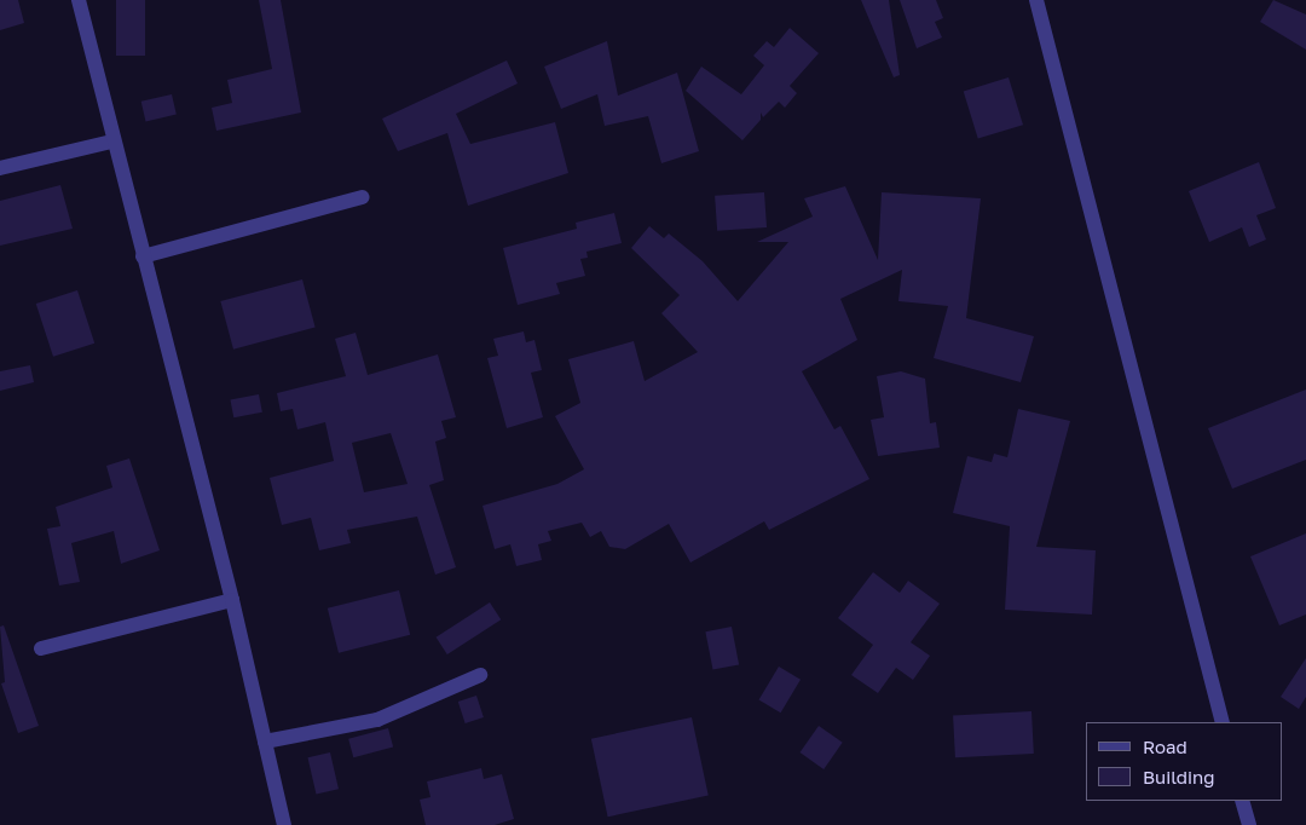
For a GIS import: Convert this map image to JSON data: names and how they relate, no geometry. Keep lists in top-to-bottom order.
{
  "legend": ["Road", "Building"]
}
